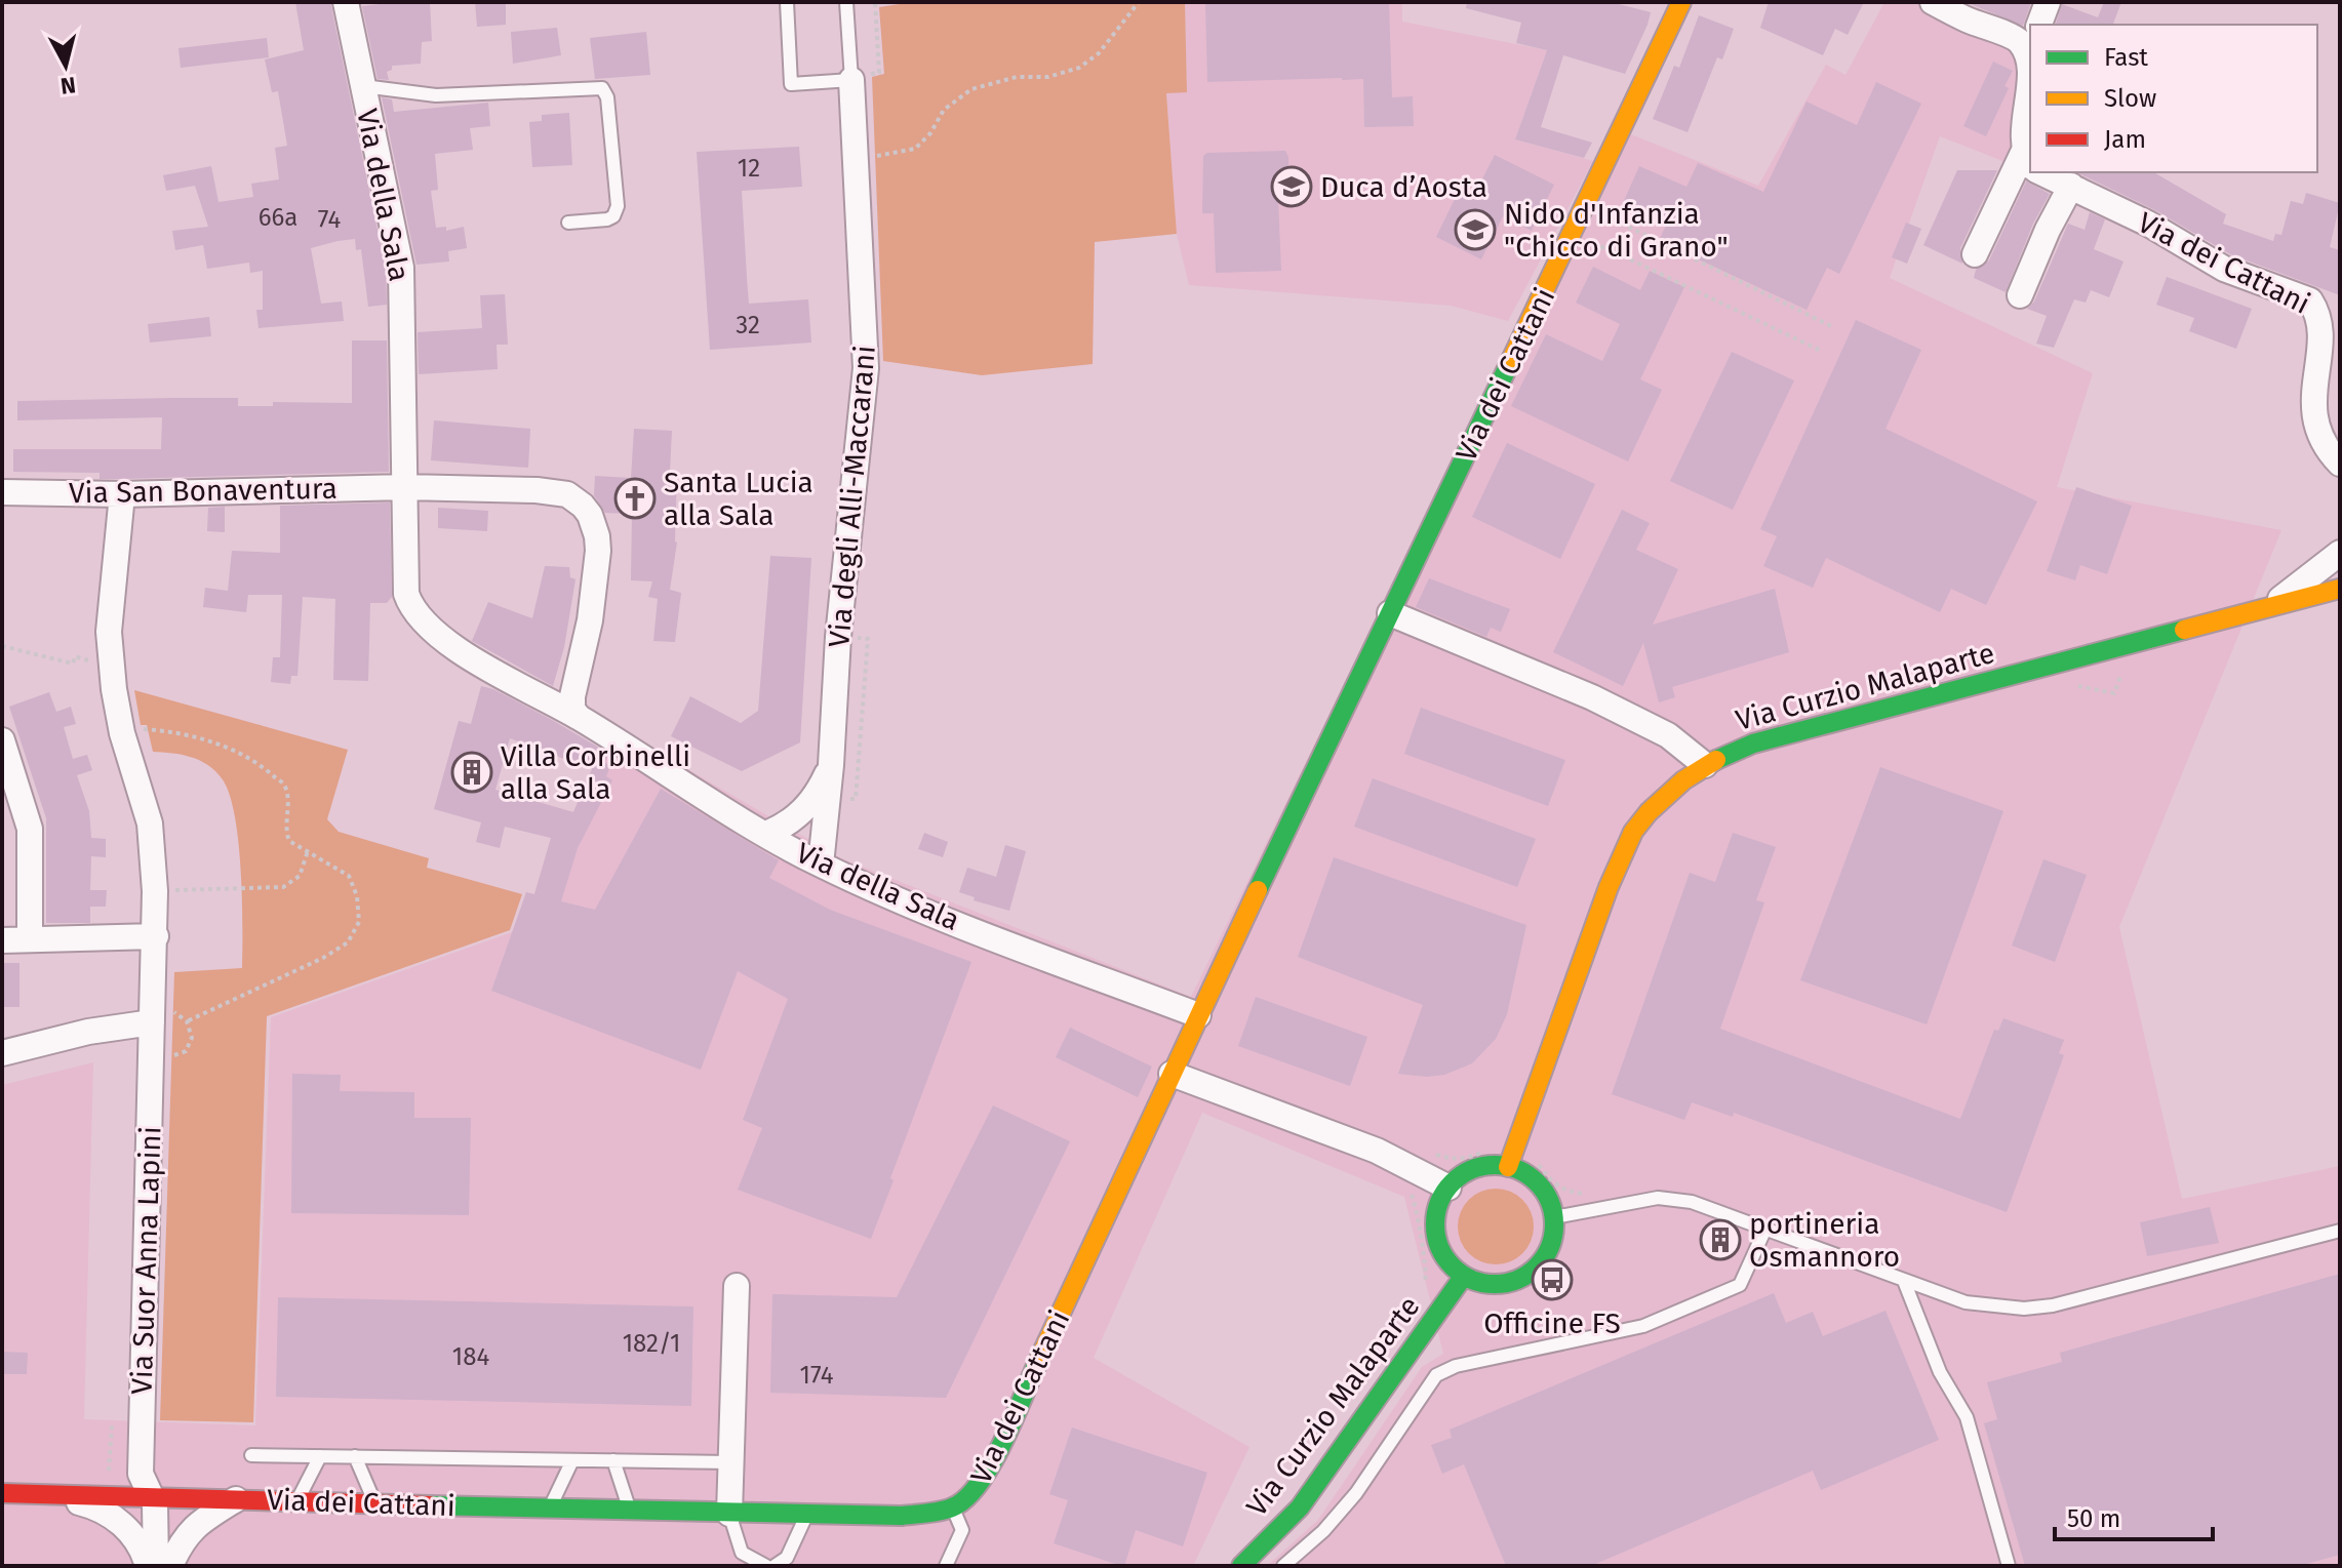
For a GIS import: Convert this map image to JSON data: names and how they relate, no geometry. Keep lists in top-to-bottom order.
{
  "streets": {
    "street": [
      "Via della Sala",
      "Via dei Cattani",
      "Via San Bonaventura",
      "Via degli Alli-Maccarani",
      "Via Curzio Malaparte",
      "Via Suor Anna Lapini"
    ]
  },
  "crossings": [
    ["Via della Sala", "Via dei Cattani"],
    ["Via della Sala", "Via San Bonaventura"],
    ["Via della Sala", "Via degli Alli-Maccarani"],
    ["Via dei Cattani", "Via Suor Anna Lapini"],
    ["Via San Bonaventura", "Via Suor Anna Lapini"]
  ],
  "places": {
    "school or university": ["Duca d’Aosta", "Nido d'Infanzia \"Chicco di Grano\""],
    "church": ["Santa Lucia alla Sala"],
    "building": ["Villa Corbinelli alla Sala", "portineria Osmannoro"],
    "bus stop": ["Officine FS"]
  },
  "house_numbers": [
    "12",
    "66a",
    "74",
    "32",
    "182/1",
    "184",
    "174"
  ],
  "legend": ["Fast", "Slow", "Jam"],
  "scale_bar": "50 m",
  "north": "bottom"
}
